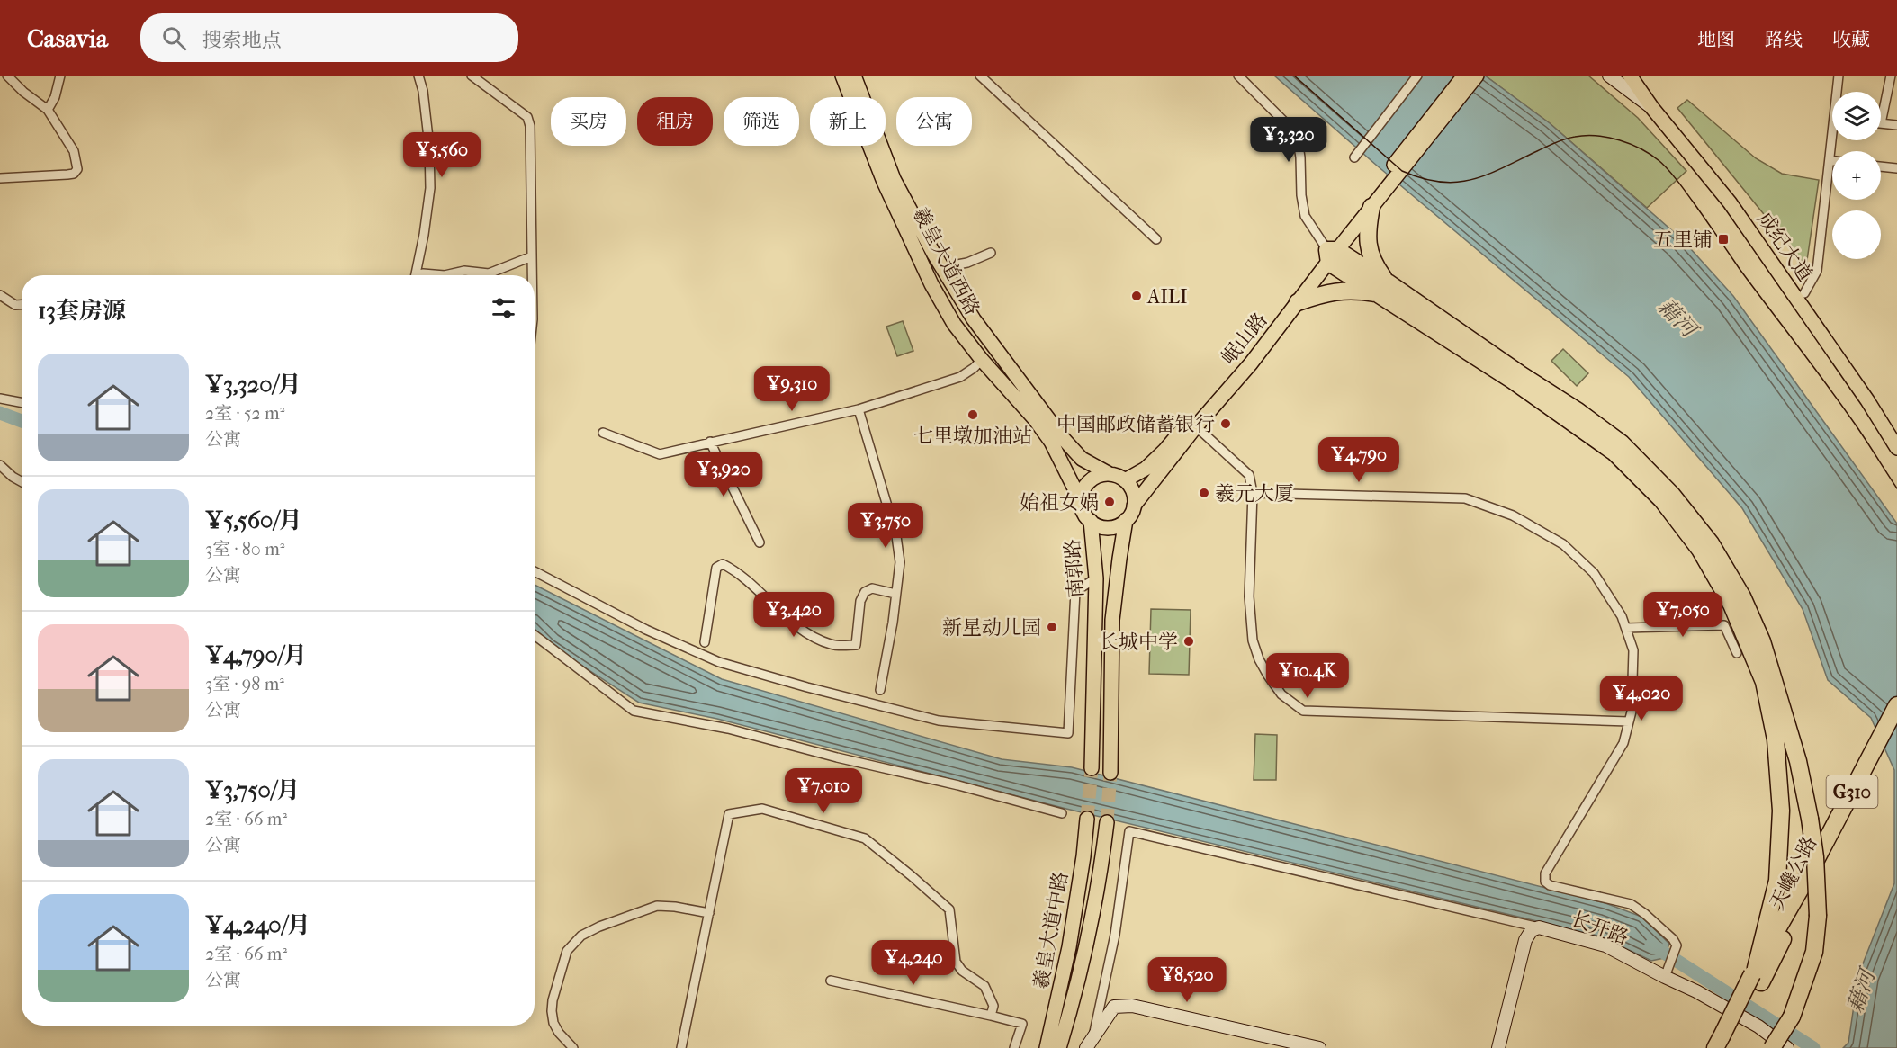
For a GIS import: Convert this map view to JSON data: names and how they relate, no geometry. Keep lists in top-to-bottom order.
{
  "streets": {
    "highway": ["G310", "天巉公路"],
    "main road": [
      "成纪大道",
      "羲皇大道西路",
      "岷山路",
      "南郭路",
      "羲皇大道中路"
    ],
    "street": ["长开路"]
  },
  "crossings": [
    ["羲皇大道西路", "岷山路"],
    ["羲皇大道西路", "南郭路"],
    ["岷山路", "南郭路"],
    ["G310", "天巉公路"]
  ],
  "water": ["藉河"],
  "places": {
    "transit": ["五里铺"],
    "other": [
      "AILI",
      "七里墩加油站",
      "中国邮政储蓄银行",
      "羲元大厦",
      "始祖女娲",
      "新星动儿园",
      "长城中学"
    ]
  },
  "page": {
    "header": "Casavia",
    "search": "搜索地点",
    "nav": ["地图", "路线", "收藏"],
    "map_buttons": ["+", "−"],
    "chip": [
      "买房",
      "租房",
      "筛选",
      "新上",
      "公寓"
    ],
    "price": [
      "¥3,320",
      "¥5,560",
      "¥9,310",
      "¥4,790",
      "¥3,920",
      "¥3,750",
      "¥3,420",
      "¥7,050",
      "¥10.4K",
      "¥4,020",
      "¥7,010",
      "¥4,240",
      "¥8,520"
    ],
    "heading": "13套房源",
    "list": [
      {
        "name": "¥3,320/月",
        "note": "2室 · 52 m² · 公寓"
      },
      {
        "name": "¥5,560/月",
        "note": "3室 · 80 m² · 公寓"
      },
      {
        "name": "¥4,790/月",
        "note": "3室 · 98 m² · 公寓"
      },
      {
        "name": "¥3,750/月",
        "note": "2室 · 66 m² · 公寓"
      },
      {
        "name": "¥4,240/月",
        "note": "2室 · 66 m² · 公寓"
      }
    ]
  }
}
